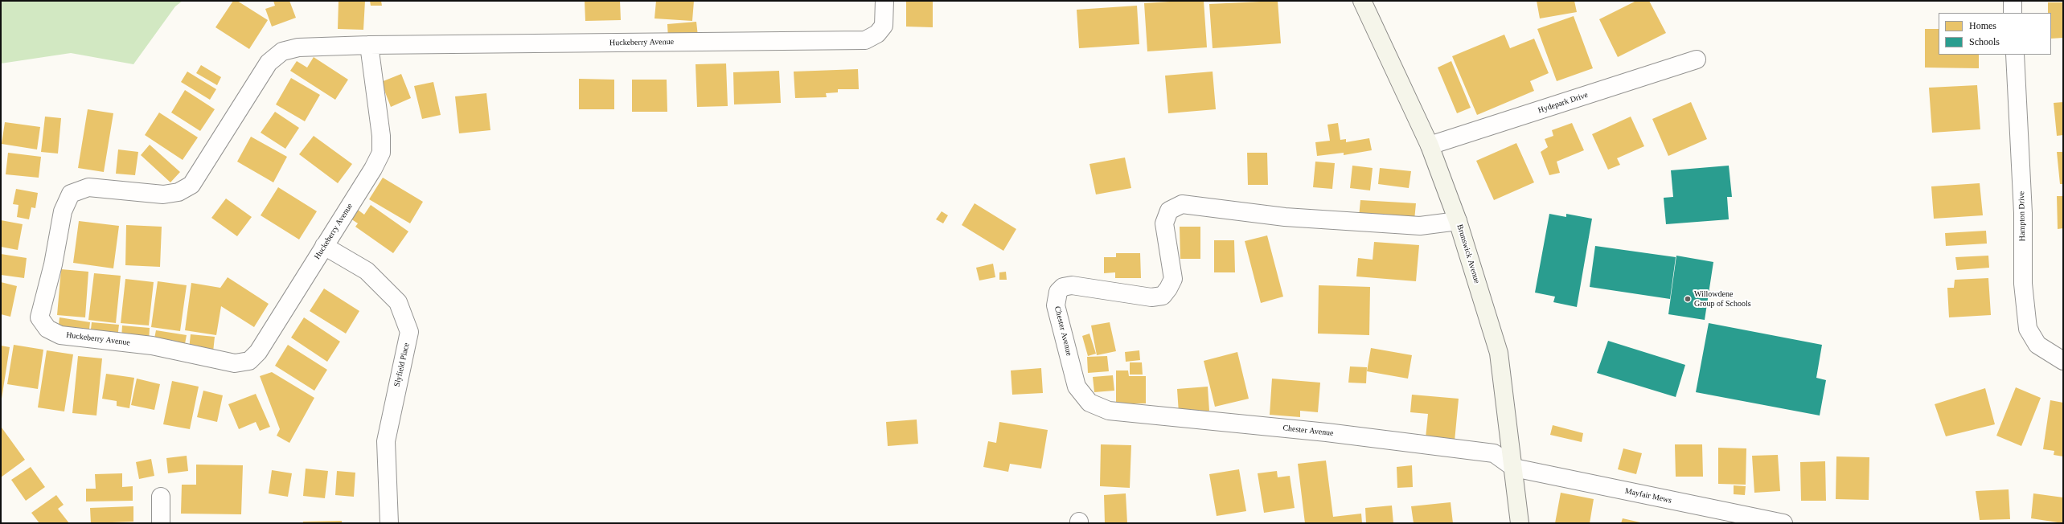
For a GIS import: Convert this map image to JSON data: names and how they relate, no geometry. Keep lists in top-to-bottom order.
{
  "streets": {
    "main road": ["Brunswick Avenue"],
    "street": [
      "Huckeberry Avenue",
      "Hydepark Drive",
      "Hampton Drive",
      "Chester Avenue",
      "Slyfield Place",
      "Mayfair Mews"
    ]
  },
  "crossings": [
    ["Huckeberry Avenue", "Slyfield Place"],
    ["Hydepark Drive", "Brunswick Avenue"],
    ["Brunswick Avenue", "Chester Avenue"],
    ["Brunswick Avenue", "Mayfair Mews"],
    ["Chester Avenue", "Mayfair Mews"]
  ],
  "places": ["Willowdene Group of Schools"],
  "legend": ["Homes", "Schools"]
}
